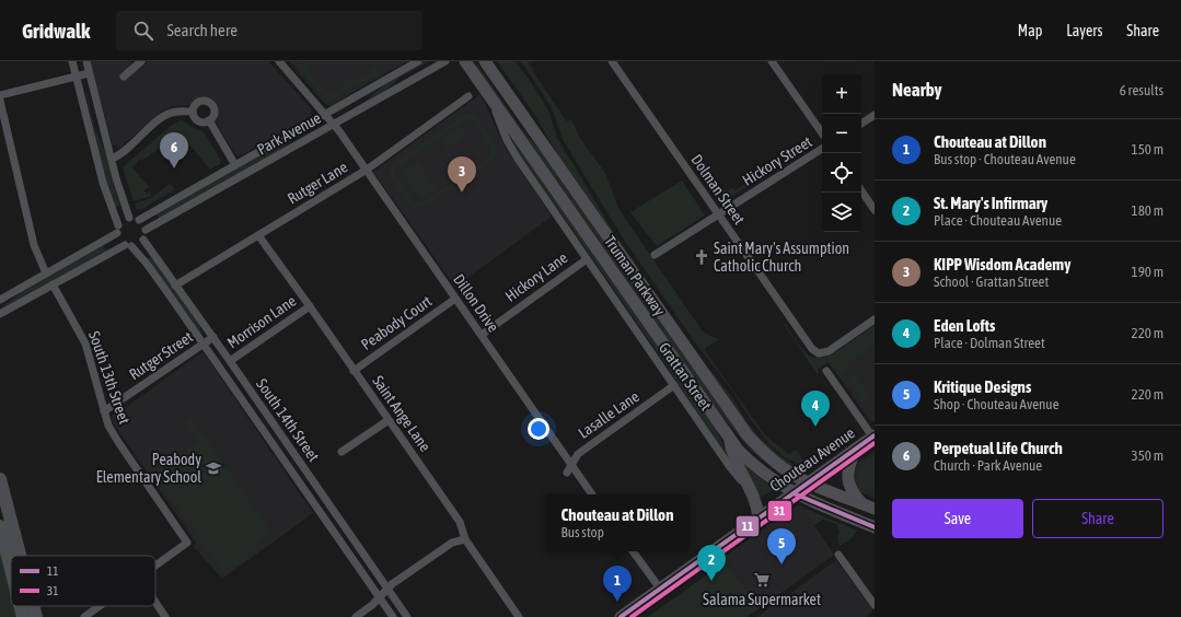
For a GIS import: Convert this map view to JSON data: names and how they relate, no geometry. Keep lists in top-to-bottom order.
{
  "streets": {
    "main road": ["Truman Parkway", "Chouteau Avenue"],
    "street": [
      "Park Avenue",
      "Hickory Street",
      "Rutger Lane",
      "Dolman Street",
      "Hickory Lane",
      "Dillon Drive",
      "Morrison Lane",
      "Peabody Court",
      "Rutger Street",
      "Grattan Street",
      "South 13th Street",
      "Saint Ange Lane",
      "Lasalle Lane",
      "South 14th Street"
    ]
  },
  "crossings": [
    ["Park Avenue", "Dillon Drive"],
    ["Park Avenue", "South 14th Street"],
    ["Hickory Street", "Dolman Street"],
    ["Rutger Lane", "Dillon Drive"],
    ["Rutger Lane", "Saint Ange Lane"],
    ["Rutger Lane", "South 14th Street"],
    ["Truman Parkway", "Grattan Street"],
    ["Truman Parkway", "Chouteau Avenue"],
    ["Hickory Lane", "Dillon Drive"],
    ["Hickory Lane", "Grattan Street"],
    ["Dillon Drive", "Peabody Court"],
    ["Dillon Drive", "Lasalle Lane"],
    ["Morrison Lane", "Saint Ange Lane"],
    ["Morrison Lane", "South 14th Street"],
    ["Peabody Court", "Saint Ange Lane"],
    ["Rutger Street", "South 13th Street"],
    ["Rutger Street", "South 14th Street"],
    ["Grattan Street", "Lasalle Lane"]
  ],
  "places": {
    "church": ["Saint Mary's Assumption Catholic Church"],
    "school or university": ["Peabody Elementary School"],
    "supermarket": ["Salama Supermarket"]
  },
  "lines": ["transit line 11", "transit line 31"],
  "legend": ["11", "31"],
  "page": {
    "header": "Gridwalk",
    "search": "Search here",
    "nav": ["Map", "Layers", "Share"],
    "heading": ["Nearby", "6 results"],
    "map_buttons": ["+", "−"],
    "list": [
      {
        "mark": "1",
        "name": "Chouteau at Dillon",
        "note": "Bus stop · Chouteau Avenue",
        "value": "150 m"
      },
      {
        "mark": "2",
        "name": "St. Mary's Infirmary",
        "note": "Place · Chouteau Avenue",
        "value": "180 m"
      },
      {
        "mark": "3",
        "name": "KIPP Wisdom Academy",
        "note": "School · Grattan Street",
        "value": "190 m"
      },
      {
        "mark": "4",
        "name": "Eden Lofts",
        "note": "Place · Dolman Street",
        "value": "220 m"
      },
      {
        "mark": "5",
        "name": "Kritique Designs",
        "note": "Shop · Chouteau Avenue",
        "value": "220 m"
      },
      {
        "mark": "6",
        "name": "Perpetual Life Church",
        "note": "Church · Park Avenue",
        "value": "350 m"
      }
    ],
    "pins": [
      "6",
      "3",
      "4",
      "5",
      "2",
      "1"
    ],
    "buttons": ["Save", "Share"],
    "popup": ["Chouteau at Dillon", "Bus stop"]
  }
}
